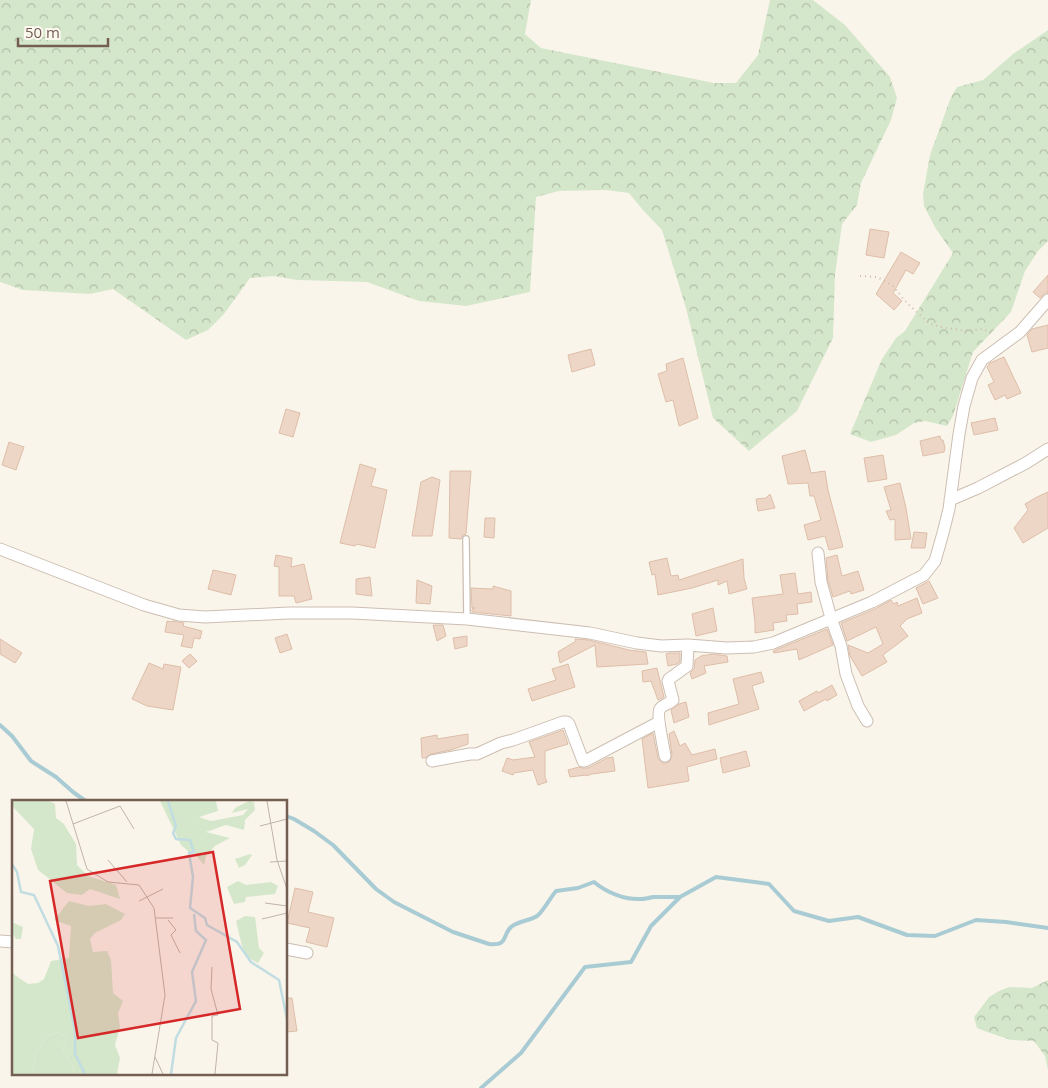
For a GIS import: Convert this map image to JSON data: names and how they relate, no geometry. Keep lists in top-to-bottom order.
{
  "scale_bar": "50 m"
}
